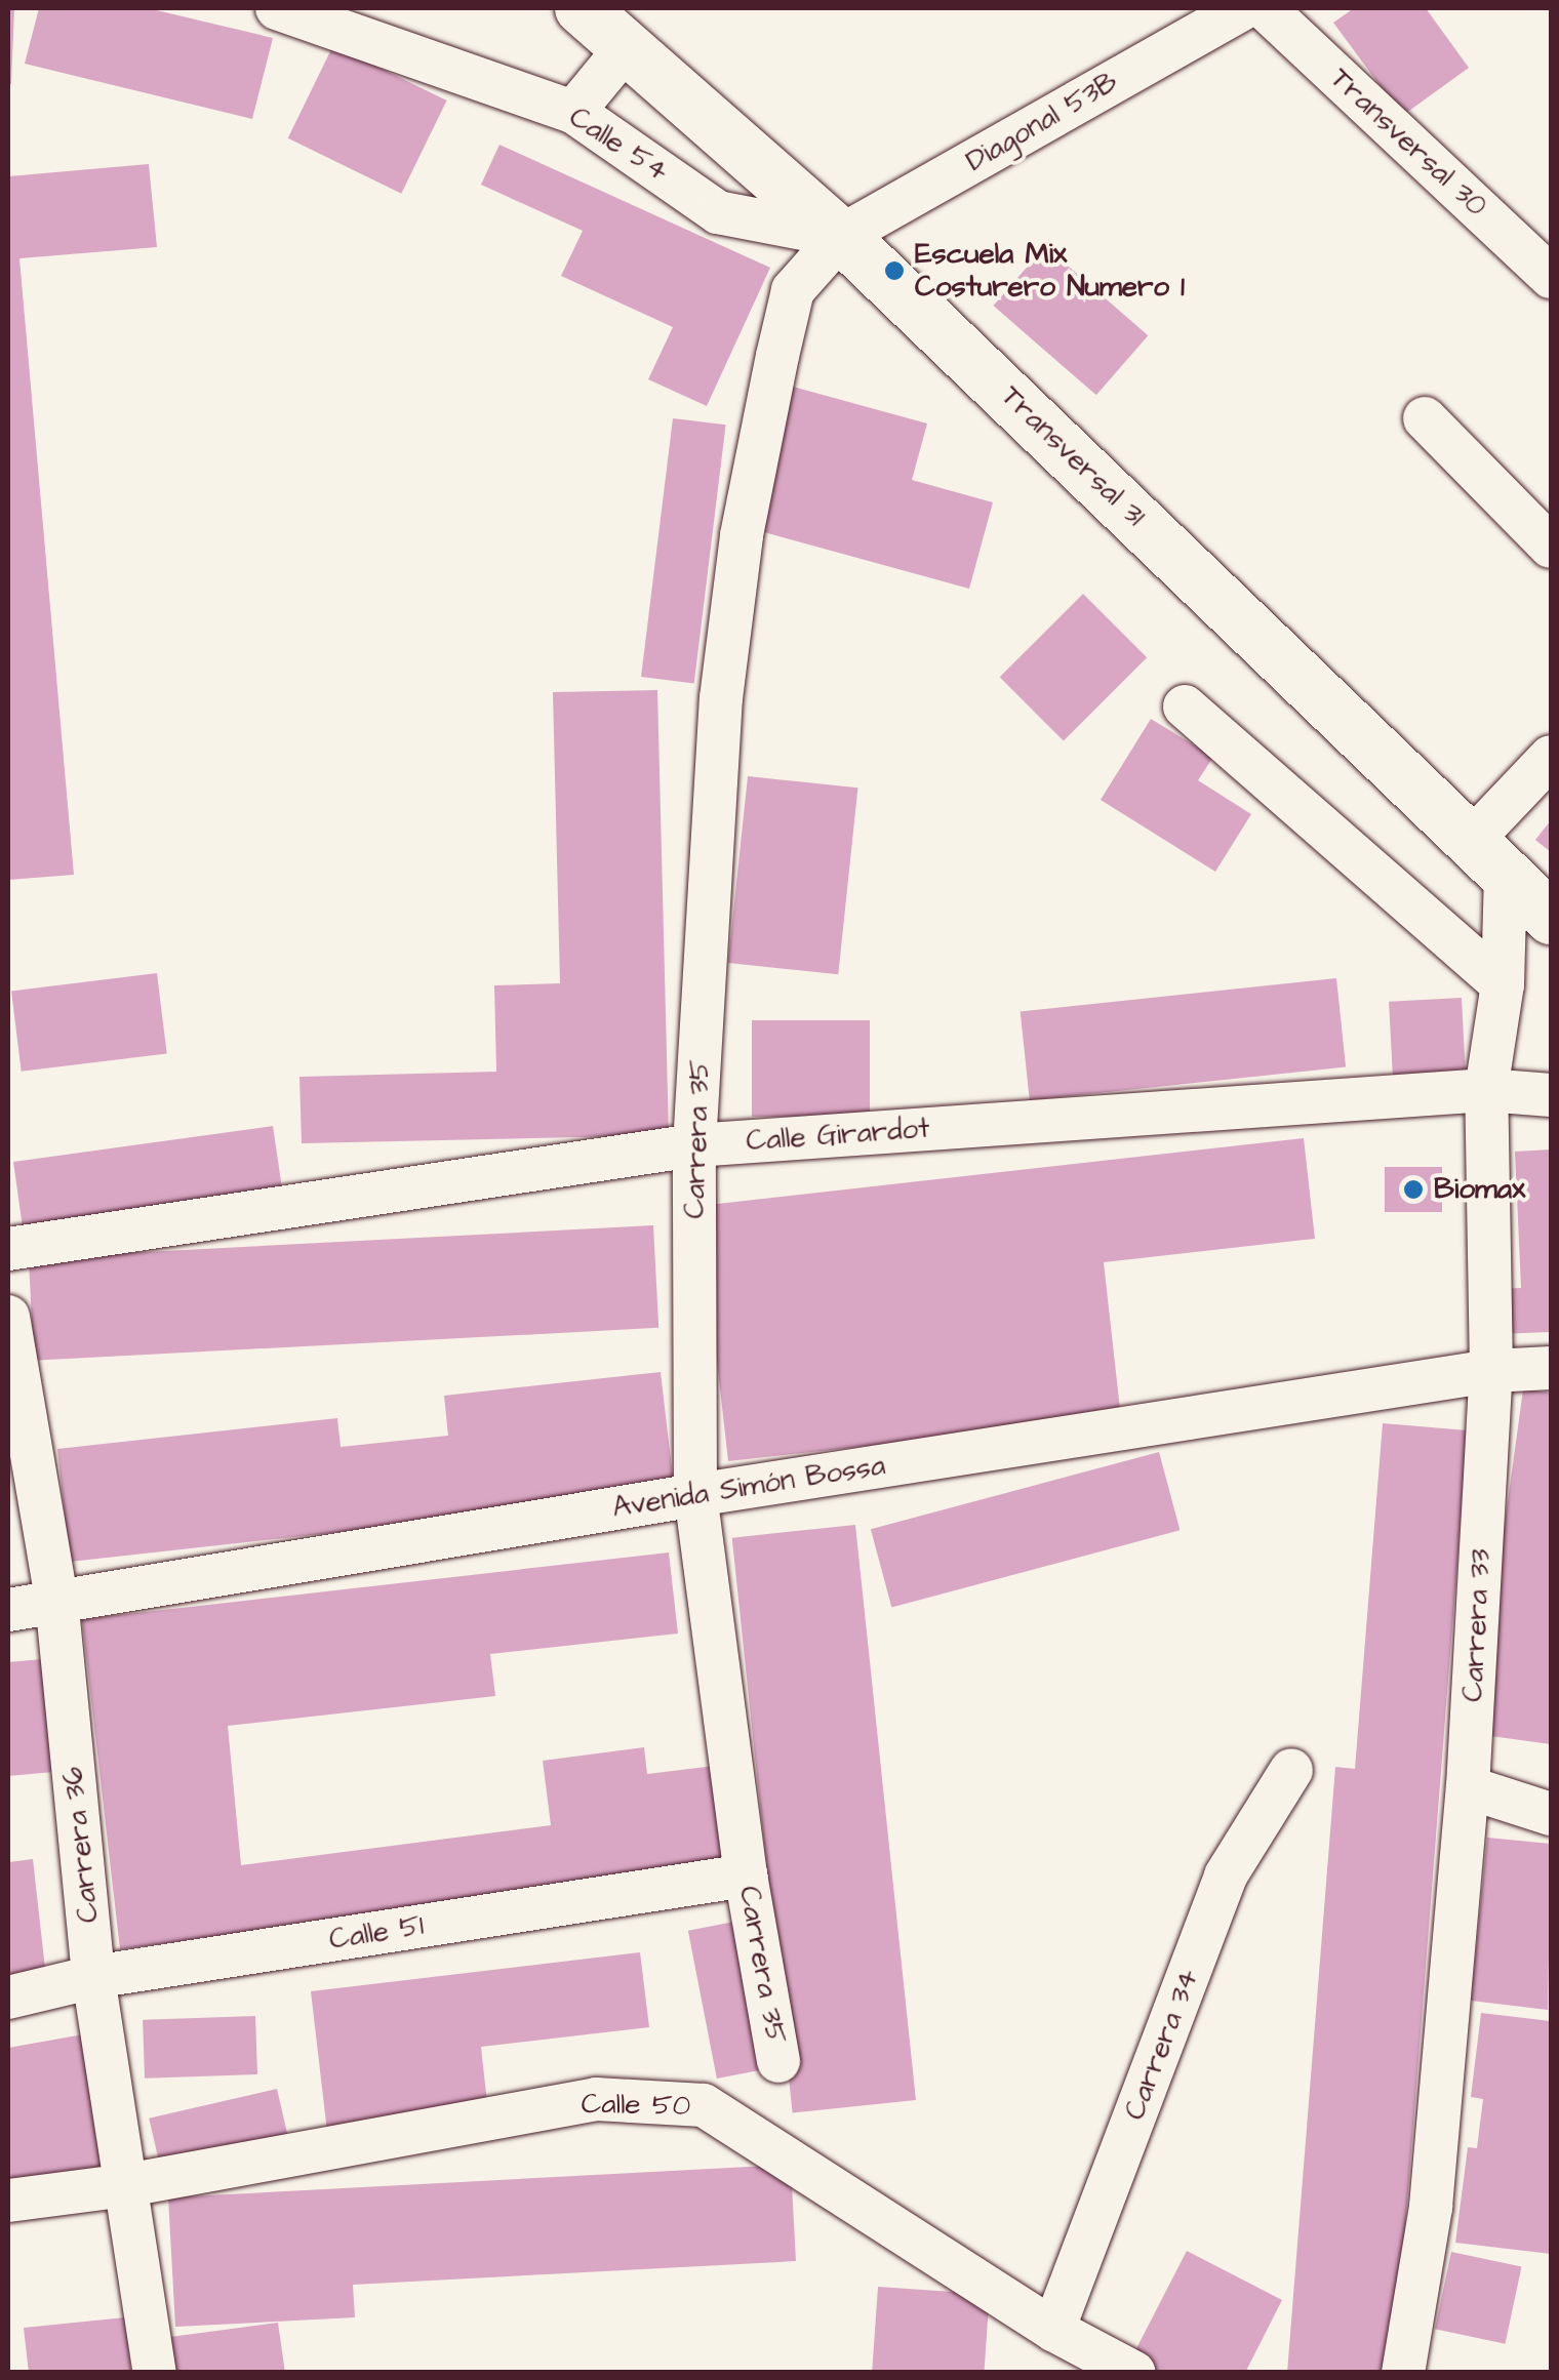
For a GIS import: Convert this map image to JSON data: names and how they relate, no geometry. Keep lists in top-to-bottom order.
{
  "streets": {
    "street": [
      "Diagonal 53B",
      "Transversal 30",
      "Calle 54",
      "Transversal 31",
      "Calle Girardot",
      "Carrera 35",
      "Avenida Simón Bossa",
      "Carrera 33",
      "Carrera 36",
      "Calle 51",
      "Carrera 34",
      "Calle 50"
    ]
  },
  "crossings": [
    ["Diagonal 53B", "Calle 54"],
    ["Diagonal 53B", "Transversal 31"],
    ["Diagonal 53B", "Carrera 35"],
    ["Calle 54", "Transversal 31"],
    ["Calle 54", "Carrera 35"],
    ["Transversal 31", "Carrera 35"],
    ["Transversal 31", "Carrera 33"],
    ["Calle Girardot", "Carrera 35"],
    ["Calle Girardot", "Carrera 33"],
    ["Carrera 35", "Avenida Simón Bossa"],
    ["Carrera 35", "Calle 51"],
    ["Avenida Simón Bossa", "Carrera 33"],
    ["Avenida Simón Bossa", "Carrera 36"],
    ["Carrera 36", "Calle 51"],
    ["Carrera 36", "Calle 50"],
    ["Carrera 34", "Calle 50"]
  ],
  "places": ["Escuela Mix Costurero Numero 1", "Biomax"]
}
